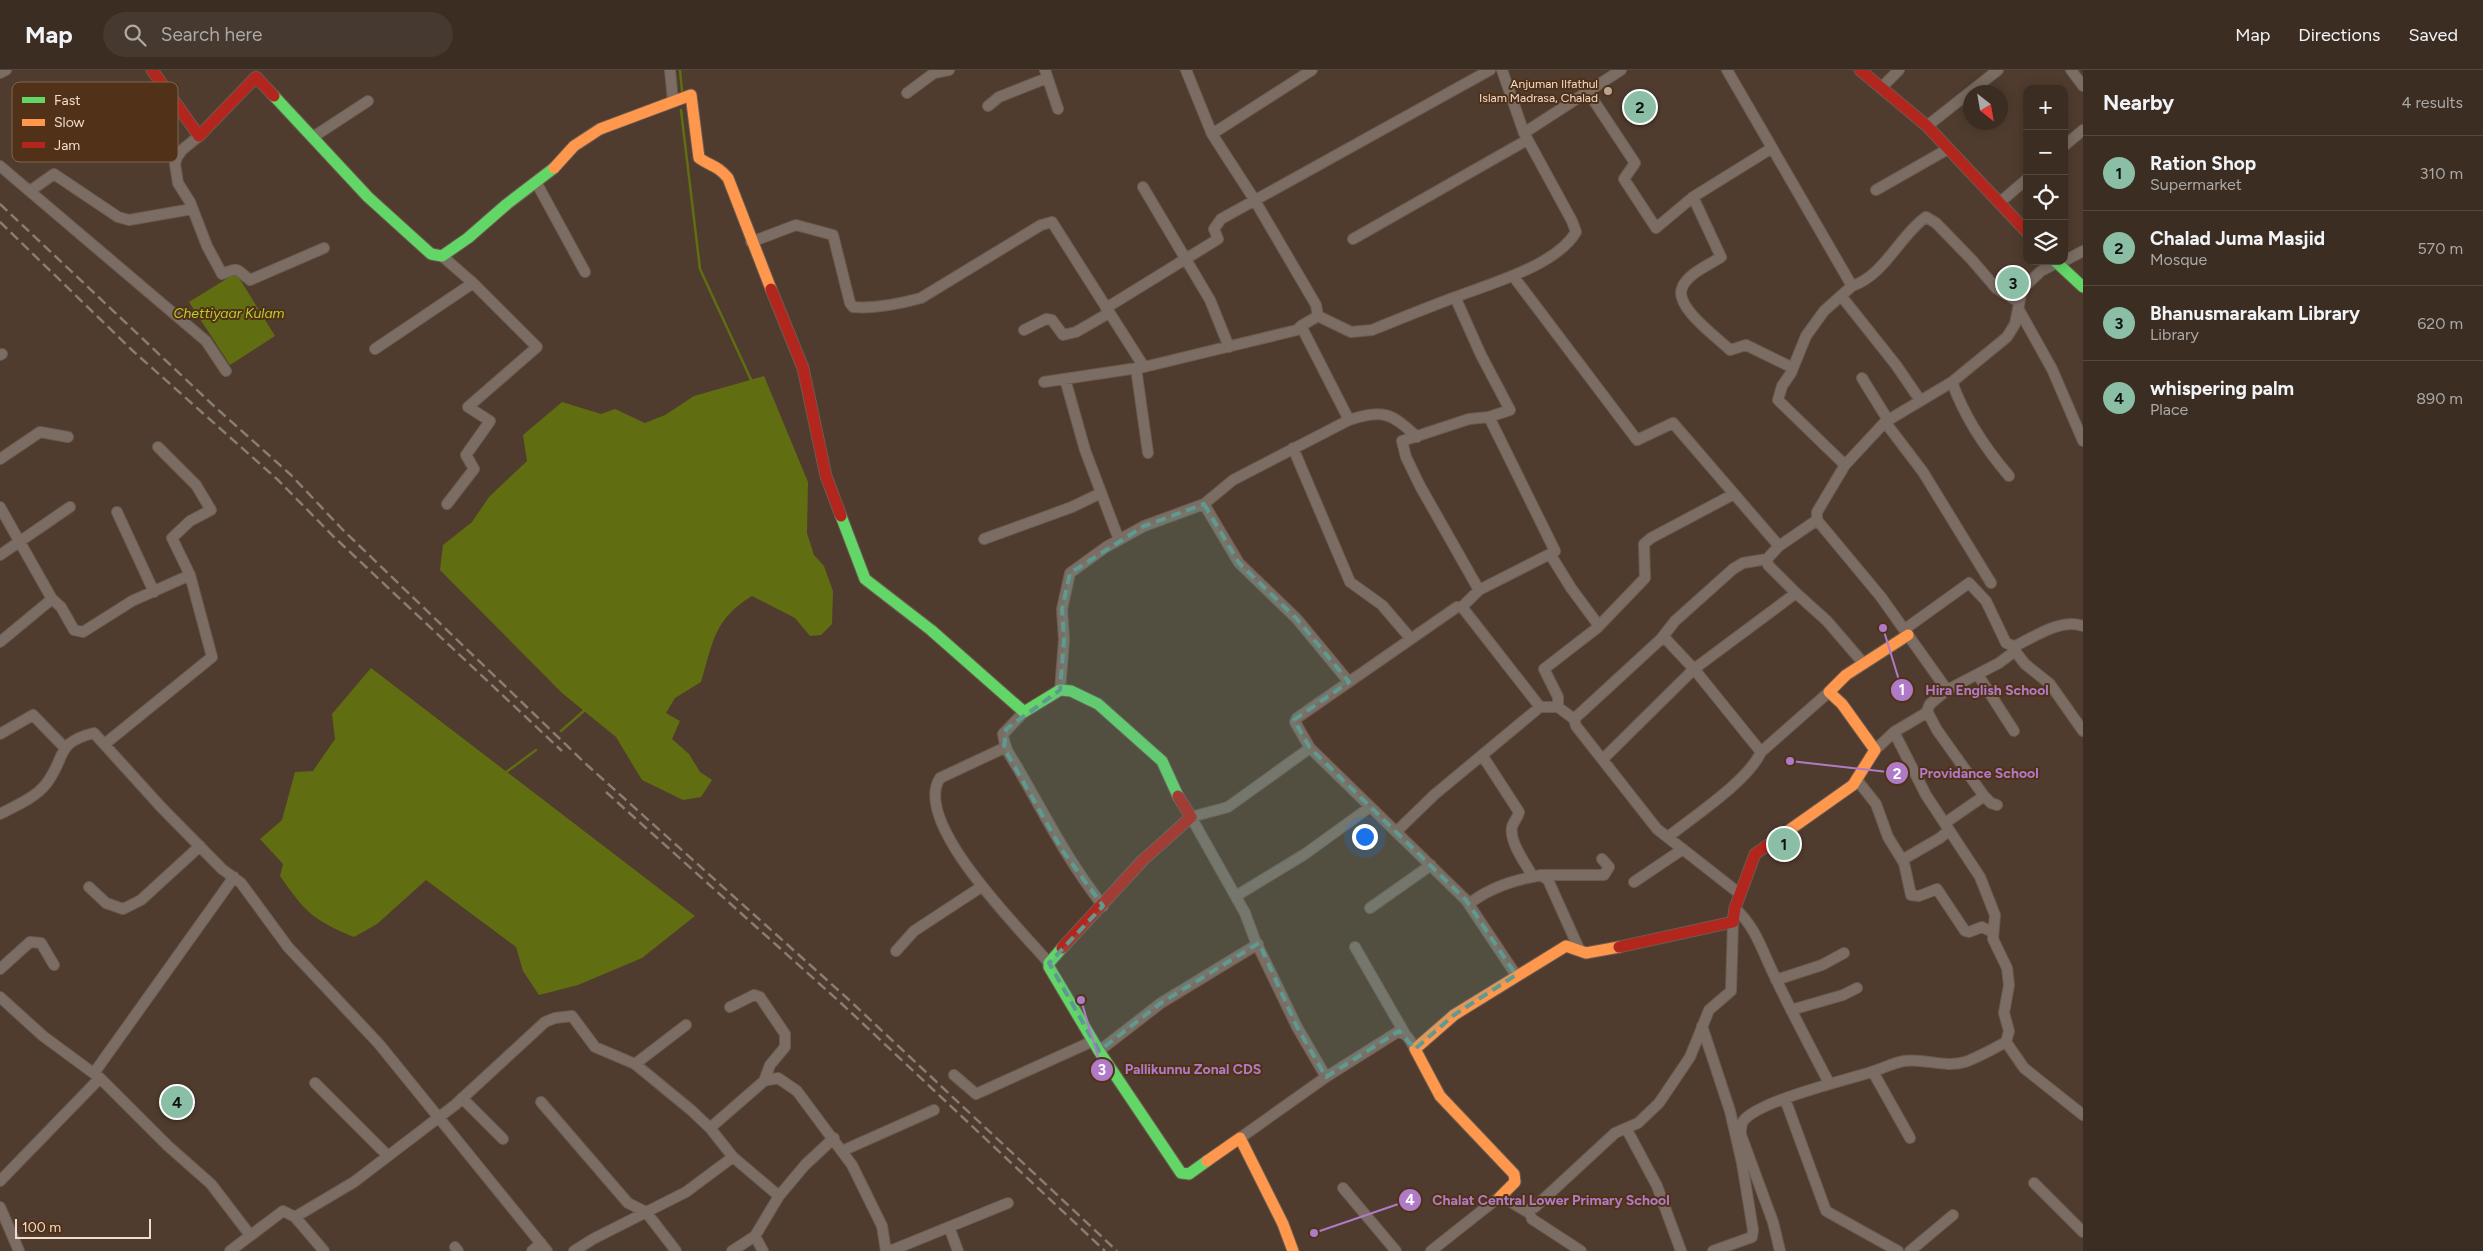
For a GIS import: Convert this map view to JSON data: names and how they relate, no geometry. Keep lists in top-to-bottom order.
{
  "water": ["Chettiyaar Kulam"],
  "places": [
    "Anjuman Ilfathul Islam Madrasa, Chalad",
    "Hira English School",
    "Providance School",
    "Pallikunnu Zonal CDS",
    "Chalat Central Lower Primary School"
  ],
  "legend": ["Fast", "Slow", "Jam"],
  "scale_bar": "100 m",
  "north": "bottom right",
  "page": {
    "header": "Map",
    "search": "Search here",
    "nav": ["Map", "Directions", "Saved"],
    "heading": ["Nearby", "4 results"],
    "map_buttons": ["+", "−"],
    "pins": [
      "2",
      "3",
      "1",
      "4"
    ],
    "list": [
      {
        "mark": "1",
        "name": "Ration Shop",
        "note": "Supermarket",
        "value": "310 m"
      },
      {
        "mark": "2",
        "name": "Chalad Juma Masjid",
        "note": "Mosque",
        "value": "570 m"
      },
      {
        "mark": "3",
        "name": "Bhanusmarakam Library",
        "note": "Library",
        "value": "620 m"
      },
      {
        "mark": "4",
        "name": "whispering palm",
        "note": "Place",
        "value": "890 m"
      }
    ],
    "scale": "100 m"
  }
}
